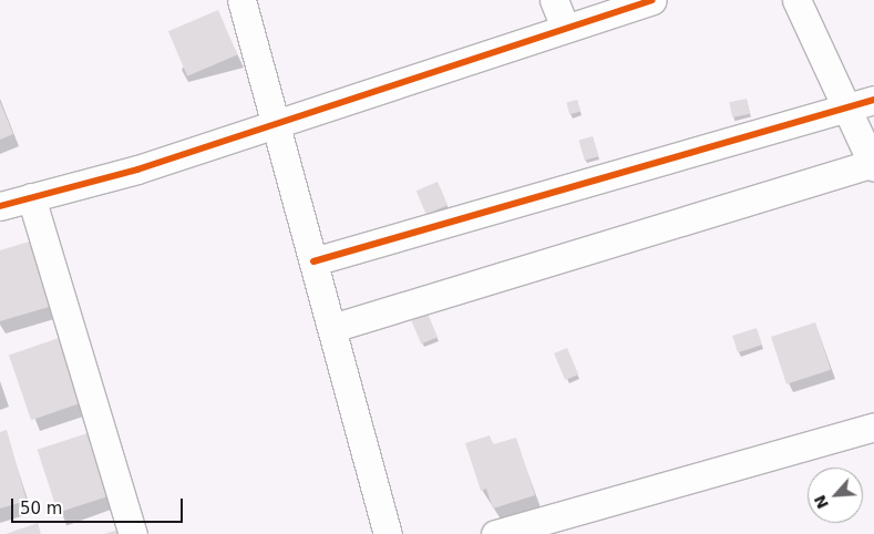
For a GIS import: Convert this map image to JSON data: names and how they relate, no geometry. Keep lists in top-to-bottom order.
{
  "scale_bar": "50 m",
  "north": "bottom left"
}
